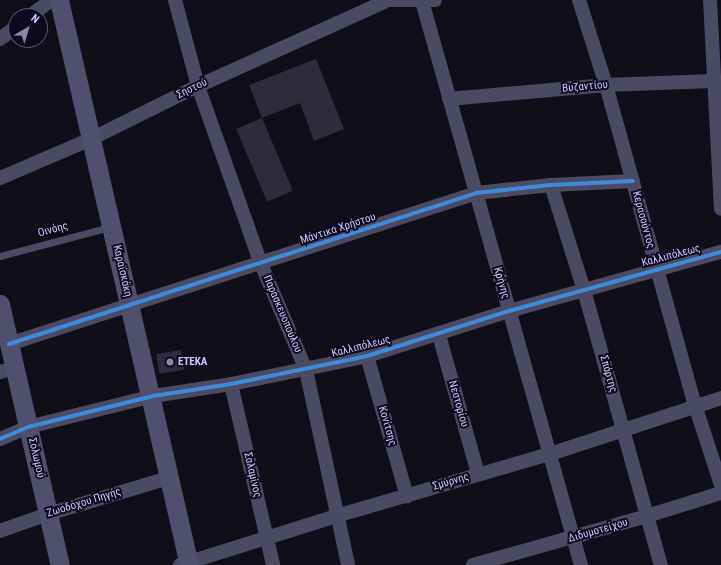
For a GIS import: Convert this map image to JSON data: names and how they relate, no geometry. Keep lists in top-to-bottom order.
{
  "streets": {
    "street": [
      "Βυζαντίου",
      "Σηστού",
      "Κερασούντος",
      "Μάντικα Χρήστου",
      "Καλλιπόλεως",
      "Καραϊσκάκη",
      "Κρήνης",
      "Παρασκευοπούλου",
      "Σπάρτης",
      "Νεστορίου",
      "Κονίτσης",
      "Σολωμού",
      "Σαλαμίνος",
      "Σμύρνης",
      "Ζωοδόχου Πηγής",
      "Διδυμοτείχου"
    ],
    "lane": ["Οινόης"]
  },
  "crossings": [
    ["Βυζαντίου", "Κερασούντος"],
    ["Βυζαντίου", "Κρήνης"],
    ["Σηστού", "Καραϊσκάκη"],
    ["Σηστού", "Παρασκευοπούλου"],
    ["Κερασούντος", "Μάντικα Χρήστου"],
    ["Κερασούντος", "Καλλιπόλεως"],
    ["Κερασούντος", "Σμύρνης"],
    ["Μάντικα Χρήστου", "Καραϊσκάκη"],
    ["Μάντικα Χρήστου", "Κρήνης"],
    ["Μάντικα Χρήστου", "Παρασκευοπούλου"],
    ["Μάντικα Χρήστου", "Σπάρτης"],
    ["Μάντικα Χρήστου", "Σολωμού"],
    ["Οινόης", "Καραϊσκάκη"],
    ["Καλλιπόλεως", "Καραϊσκάκη"],
    ["Καλλιπόλεως", "Κρήνης"],
    ["Καλλιπόλεως", "Παρασκευοπούλου"],
    ["Καλλιπόλεως", "Σπάρτης"],
    ["Καλλιπόλεως", "Νεστορίου"],
    ["Καλλιπόλεως", "Κονίτσης"],
    ["Καλλιπόλεως", "Σολωμού"],
    ["Καλλιπόλεως", "Σαλαμίνος"],
    ["Καραϊσκάκη", "Σμύρνης"],
    ["Καραϊσκάκη", "Ζωοδόχου Πηγής"],
    ["Κρήνης", "Σμύρνης"],
    ["Κρήνης", "Διδυμοτείχου"],
    ["Παρασκευοπούλου", "Σμύρνης"],
    ["Σπάρτης", "Σμύρνης"],
    ["Σπάρτης", "Διδυμοτείχου"],
    ["Νεστορίου", "Σμύρνης"],
    ["Κονίτσης", "Σμύρνης"],
    ["Σολωμού", "Ζωοδόχου Πηγής"],
    ["Σαλαμίνος", "Σμύρνης"]
  ],
  "places": ["ΕΤΕΚΑ"],
  "north": "top right"
}
